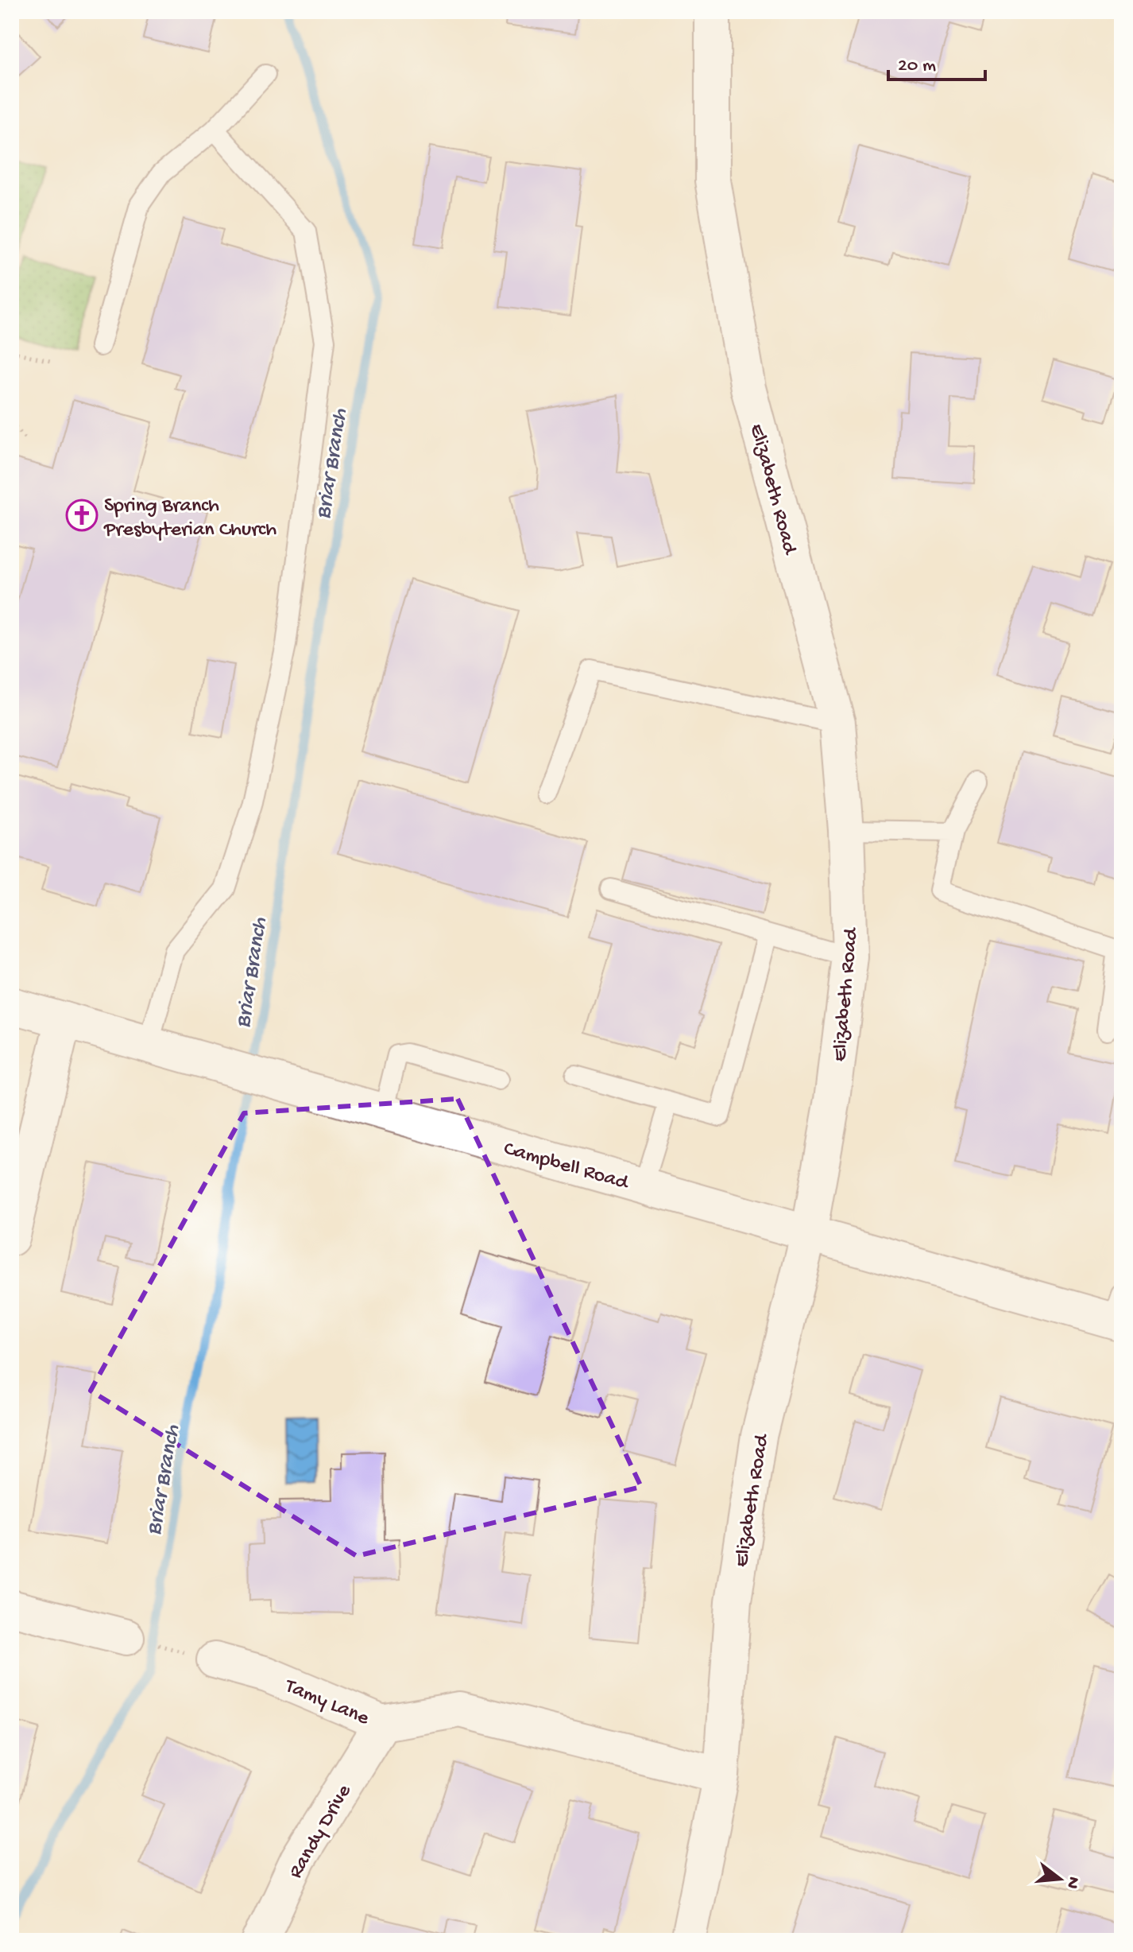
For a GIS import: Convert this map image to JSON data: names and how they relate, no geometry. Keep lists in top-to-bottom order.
{
  "streets": {
    "street": [
      "Elizabeth Road",
      "Campbell Road",
      "Tamy Lane",
      "Randy Drive"
    ]
  },
  "crossings": [
    ["Elizabeth Road", "Campbell Road"],
    ["Elizabeth Road", "Tamy Lane"],
    ["Tamy Lane", "Randy Drive"]
  ],
  "water": ["Briar Branch"],
  "places": {
    "church": ["Spring Branch Presbyterian Church"]
  },
  "scale_bar": "20 m",
  "north": "right"
}
